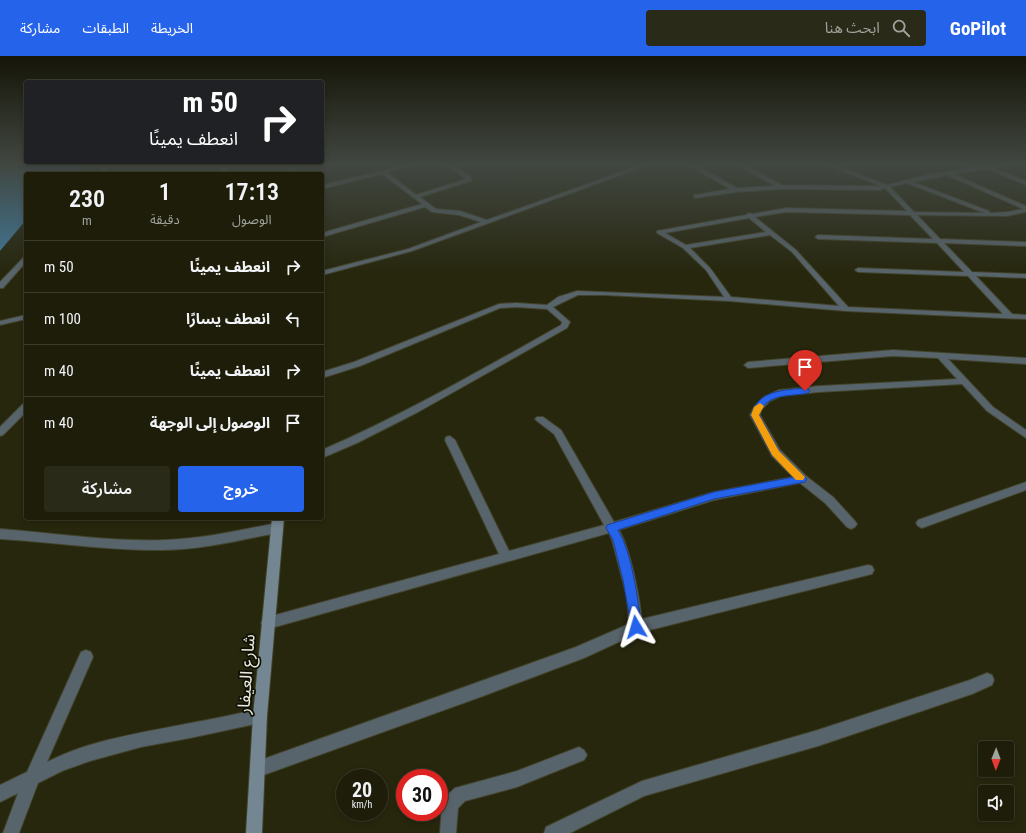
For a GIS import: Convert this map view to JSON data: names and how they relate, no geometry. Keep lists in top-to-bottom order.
{
  "streets": {
    "main road": ["شارع العيفار"]
  },
  "north": "bottom",
  "page": {
    "header": "GoPilot",
    "search": "ابحث هنا",
    "nav": ["الخريطة", "الطبقات", "مشاركة"],
    "turn": ["50 m", "انعطف يمينًا"],
    "eta": [
      "17:13",
      "الوصول",
      "1",
      "دقيقة",
      "230",
      "m"
    ],
    "list": [
      {
        "name": "انعطف يمينًا",
        "value": "50 m"
      },
      {
        "name": "انعطف يسارًا",
        "value": "100 m"
      },
      {
        "name": "انعطف يمينًا",
        "value": "40 m"
      },
      {
        "name": "الوصول إلى الوجهة",
        "value": "40 m"
      }
    ],
    "buttons": ["خروج", "مشاركة"],
    "speed": "20 km/h",
    "limit": "30"
  }
}
